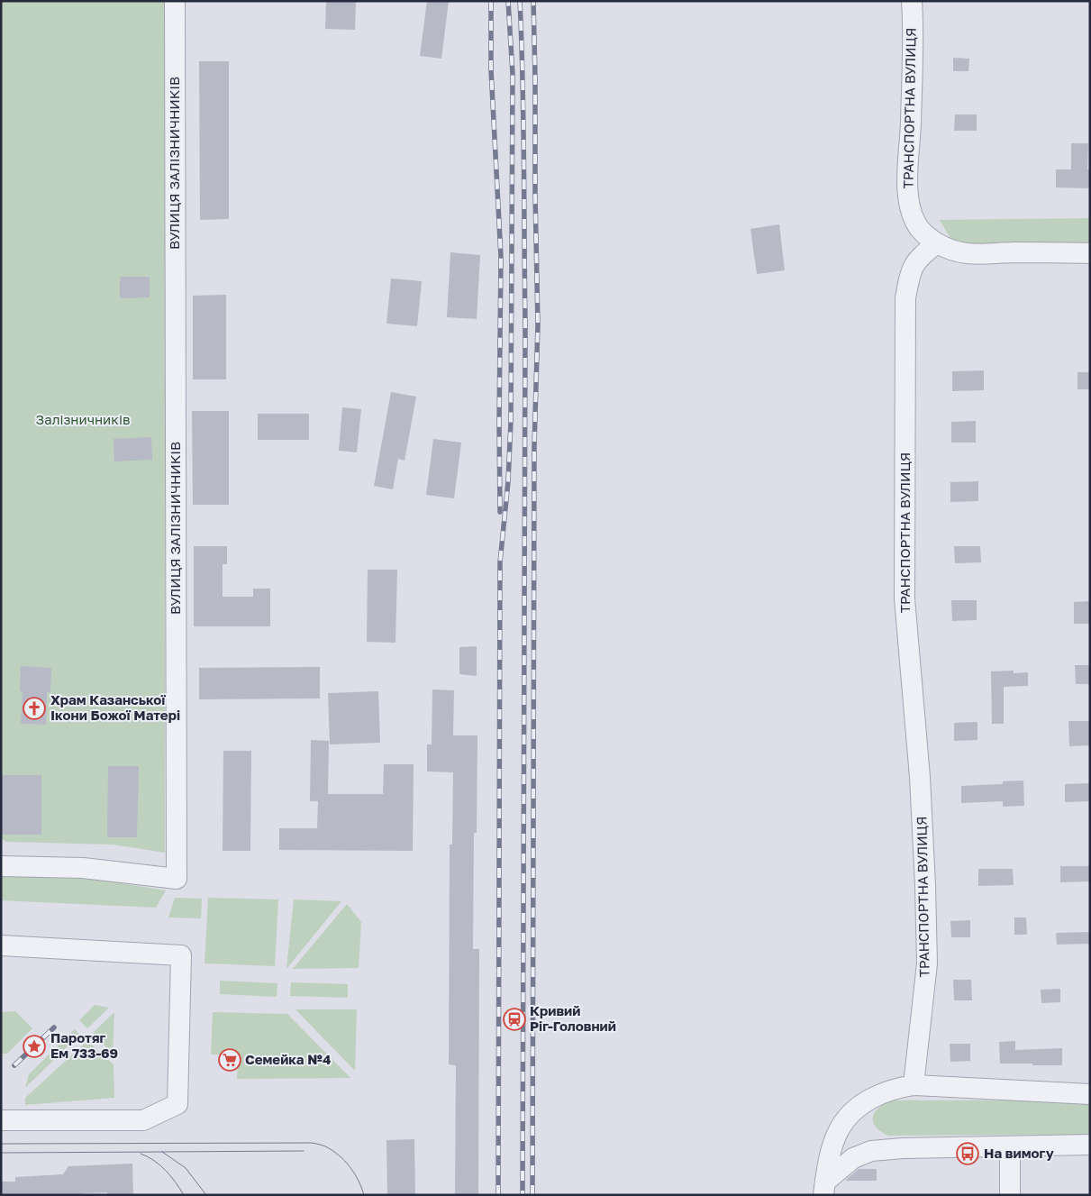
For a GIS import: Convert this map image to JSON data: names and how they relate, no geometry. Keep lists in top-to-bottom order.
{
  "streets": {
    "street": ["ТРАНСПОРТНА ВУЛИЦЯ", "ВУЛИЦЯ ЗАЛІЗНИЧНИКІВ"]
  },
  "parks": ["Залізничників"],
  "places": {
    "church": ["Храм Казанської Ікони Божої Матері"],
    "station": ["Кривий Ріг-Головний"],
    "place": ["Паротяг Ем 733-69"],
    "supermarket": ["Семейка №4"],
    "bus stop": ["На вимогу"]
  }
}
